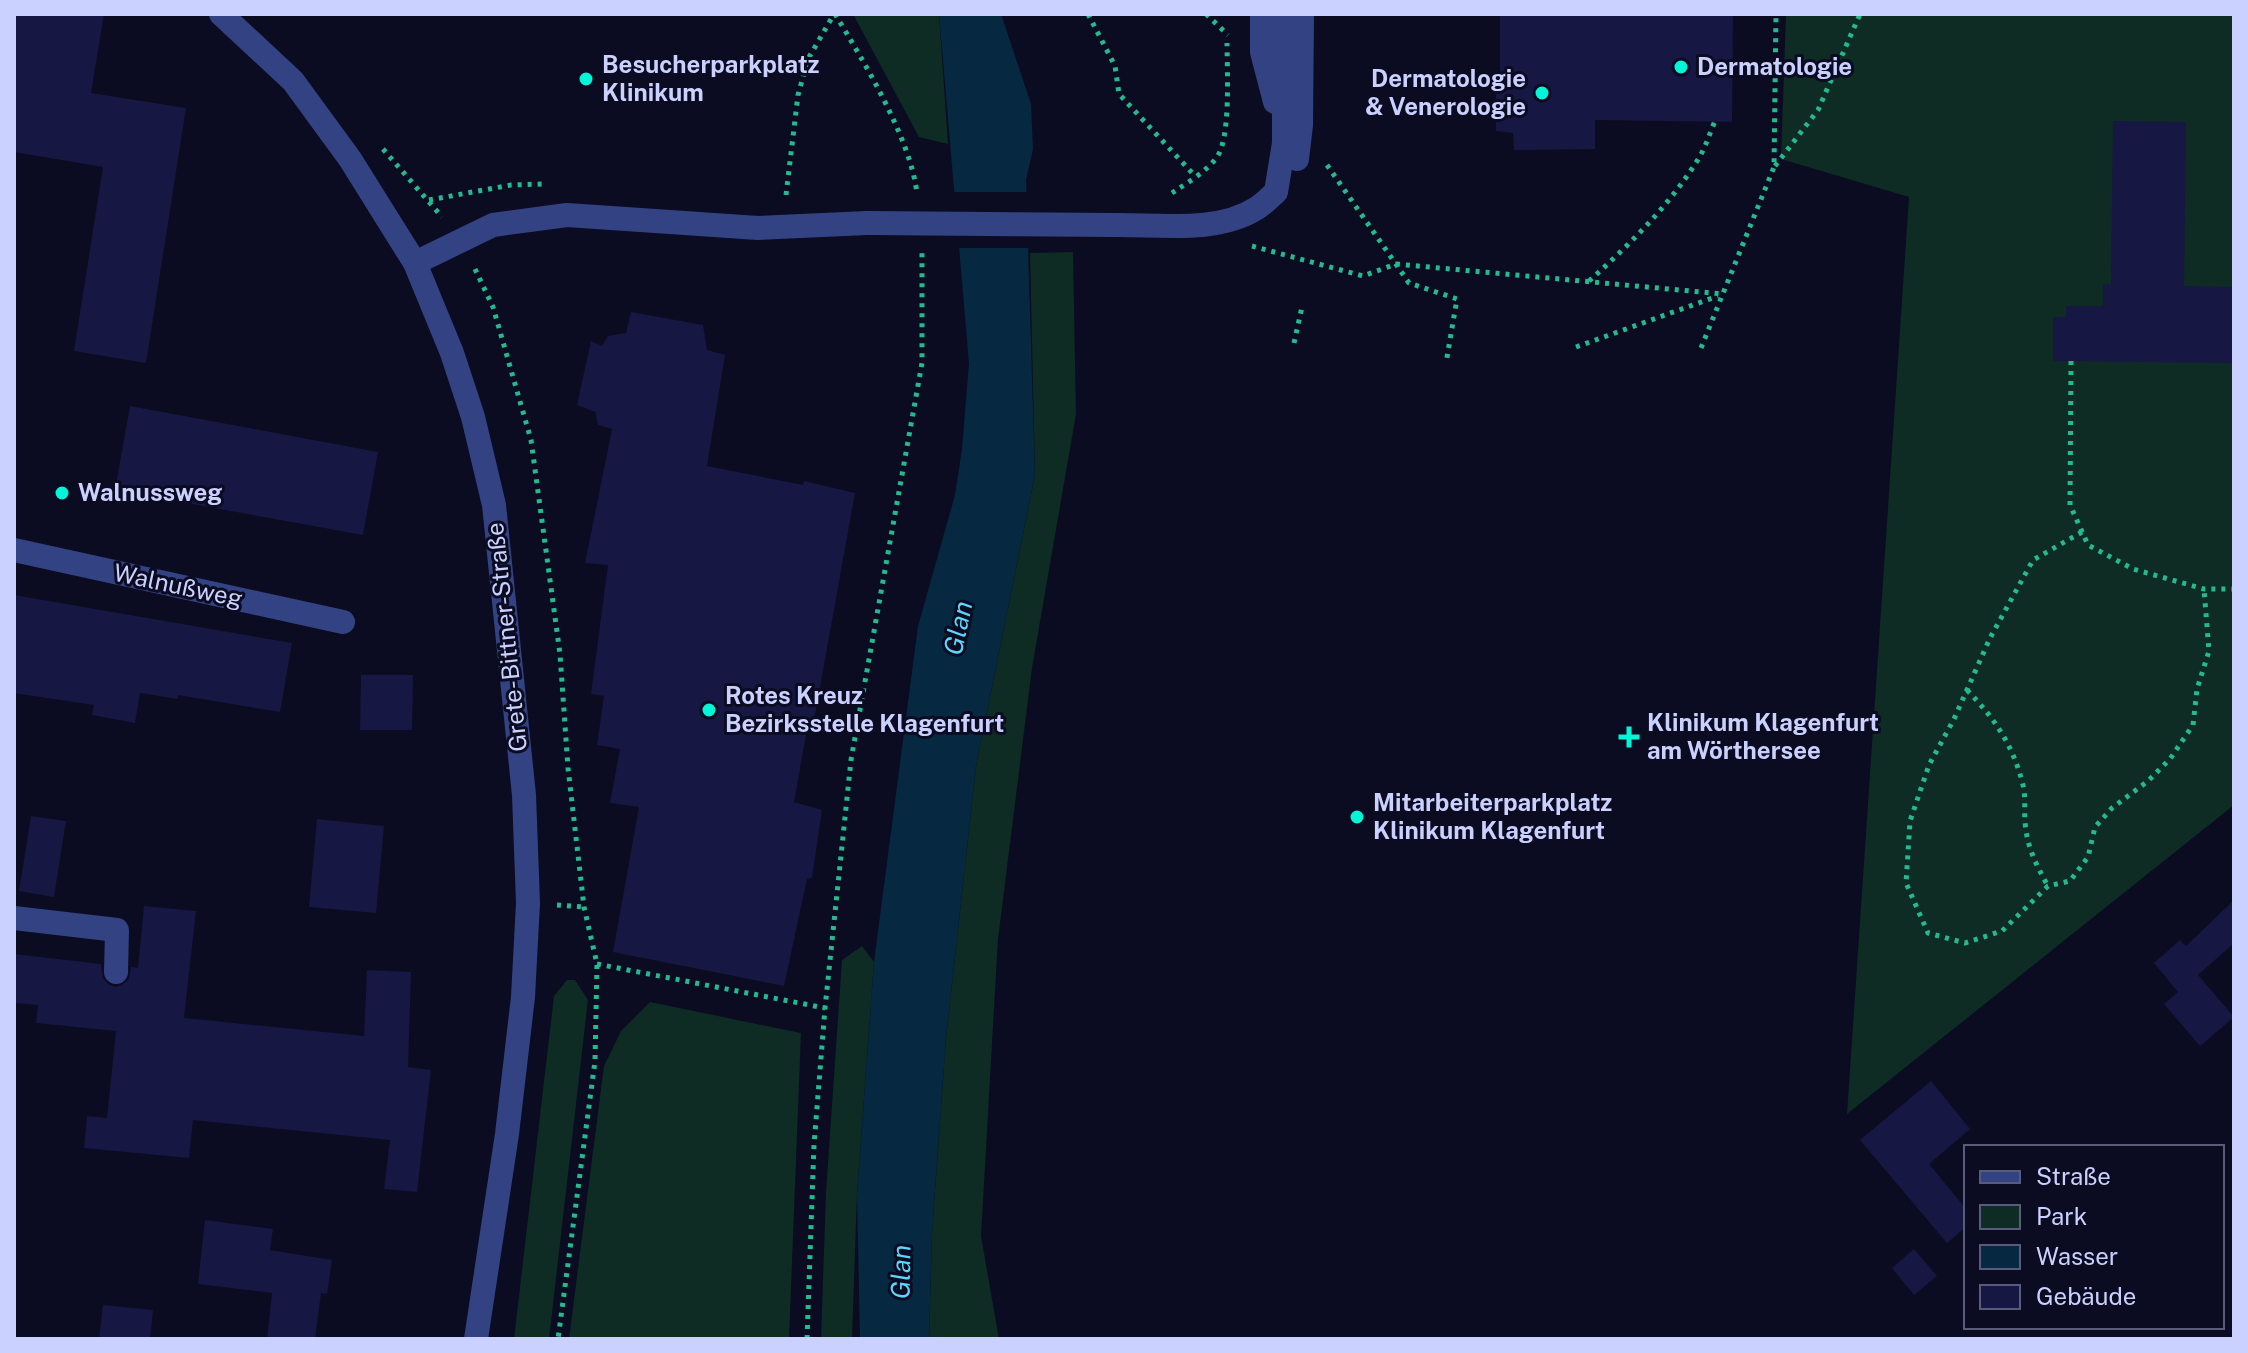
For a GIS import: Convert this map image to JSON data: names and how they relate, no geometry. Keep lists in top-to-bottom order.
{
  "streets": {
    "street": ["Walnußweg", "Grete-Bittner-Straße"]
  },
  "water": ["Glan"],
  "places": {
    "other": [
      "Dermatologie",
      "Besucherparkplatz Klinikum",
      "Dermatologie & Venerologie",
      "Walnussweg",
      "Rotes Kreuz Bezirksstelle Klagenfurt",
      "Mitarbeiterparkplatz Klinikum Klagenfurt"
    ],
    "health": ["Klinikum Klagenfurt am Wörthersee"]
  },
  "legend": [
    "Straße",
    "Park",
    "Wasser",
    "Gebäude"
  ]
}
